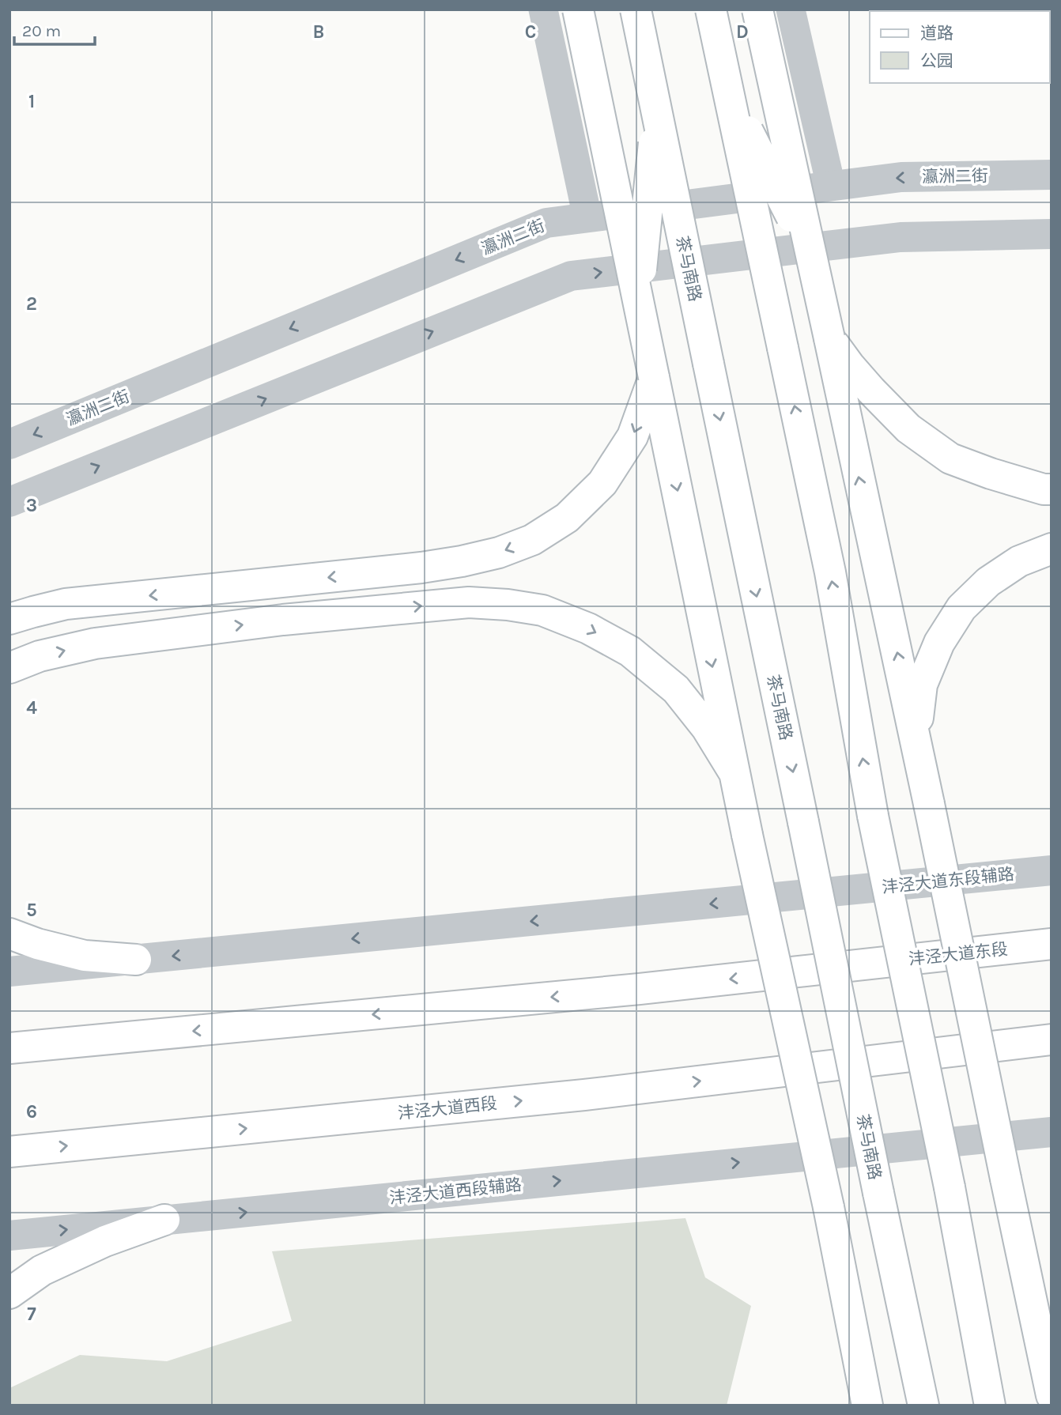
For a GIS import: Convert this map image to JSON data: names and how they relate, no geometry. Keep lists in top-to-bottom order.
{
  "streets": {
    "main road": ["茶马南路", "沣泾大道东段", "沣泾大道西段"],
    "street": ["瀛洲二街", "沣泾大道东段辅路", "沣泾大道西段辅路"]
  },
  "one_way": [
    "沣泾大道东段辅路",
    "沣泾大道东段",
    "沣泾大道西段",
    "沣泾大道西段辅路"
  ],
  "legend": ["道路", "公园"],
  "scale_bar": "20 m",
  "grid": {
    "columns": ["B", "C", "D"],
    "rows": [
      "1",
      "2",
      "3",
      "4",
      "5",
      "6",
      "7"
    ]
  }
}
